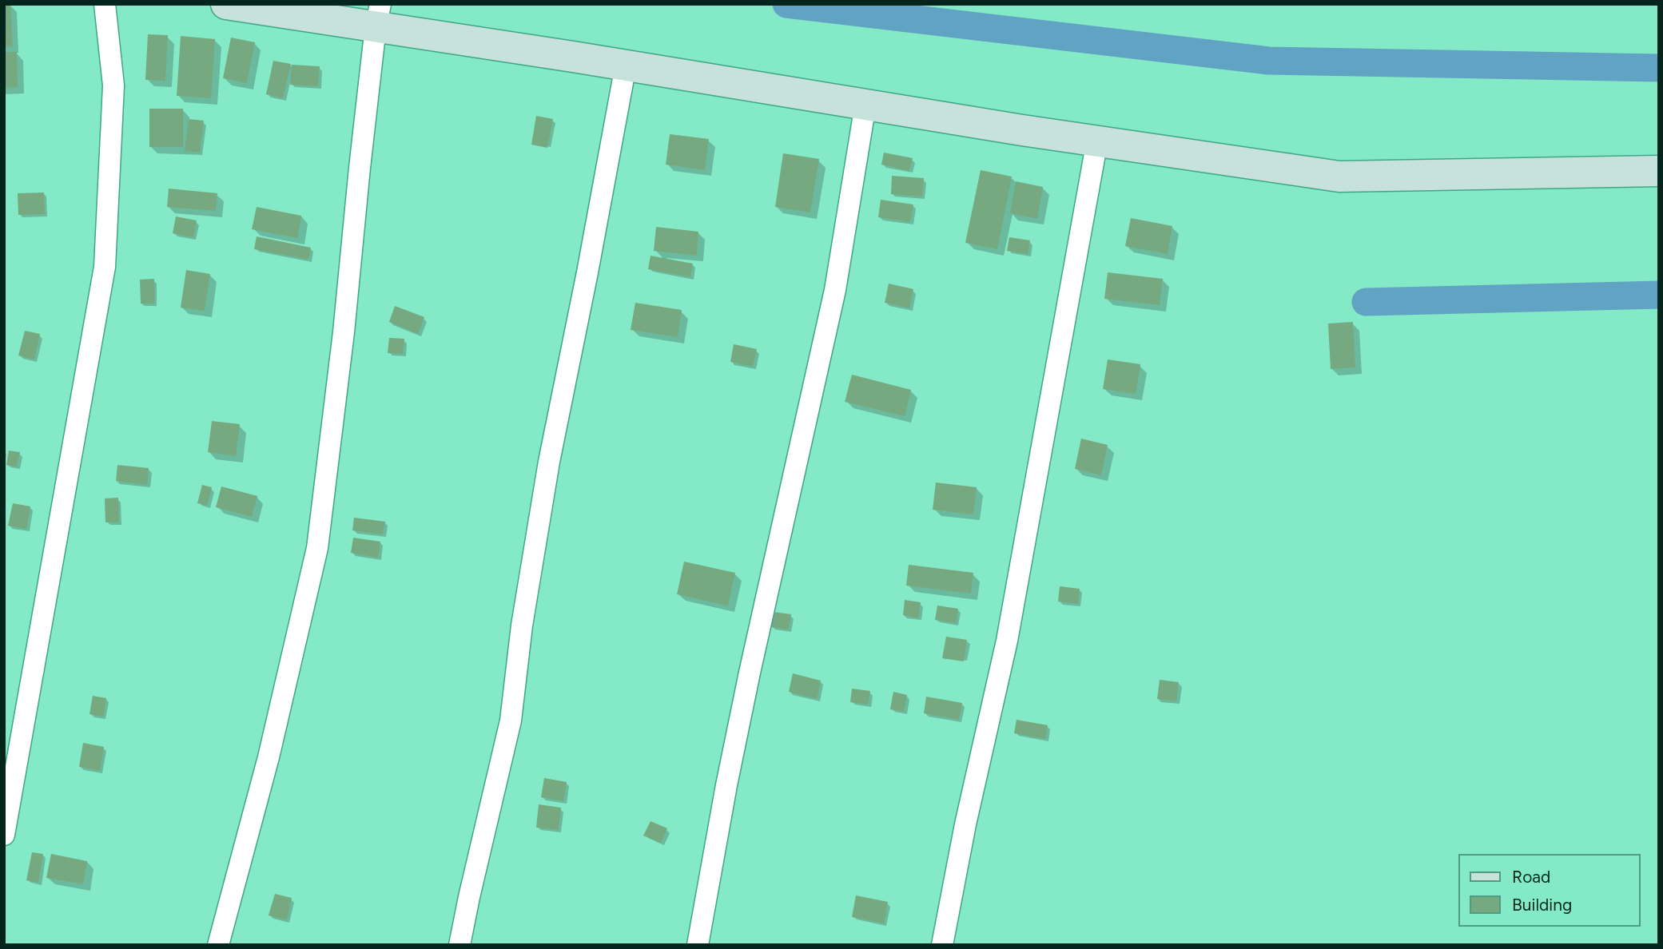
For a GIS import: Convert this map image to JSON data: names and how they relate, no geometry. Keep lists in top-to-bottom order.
{
  "legend": ["Road", "Building"]
}
